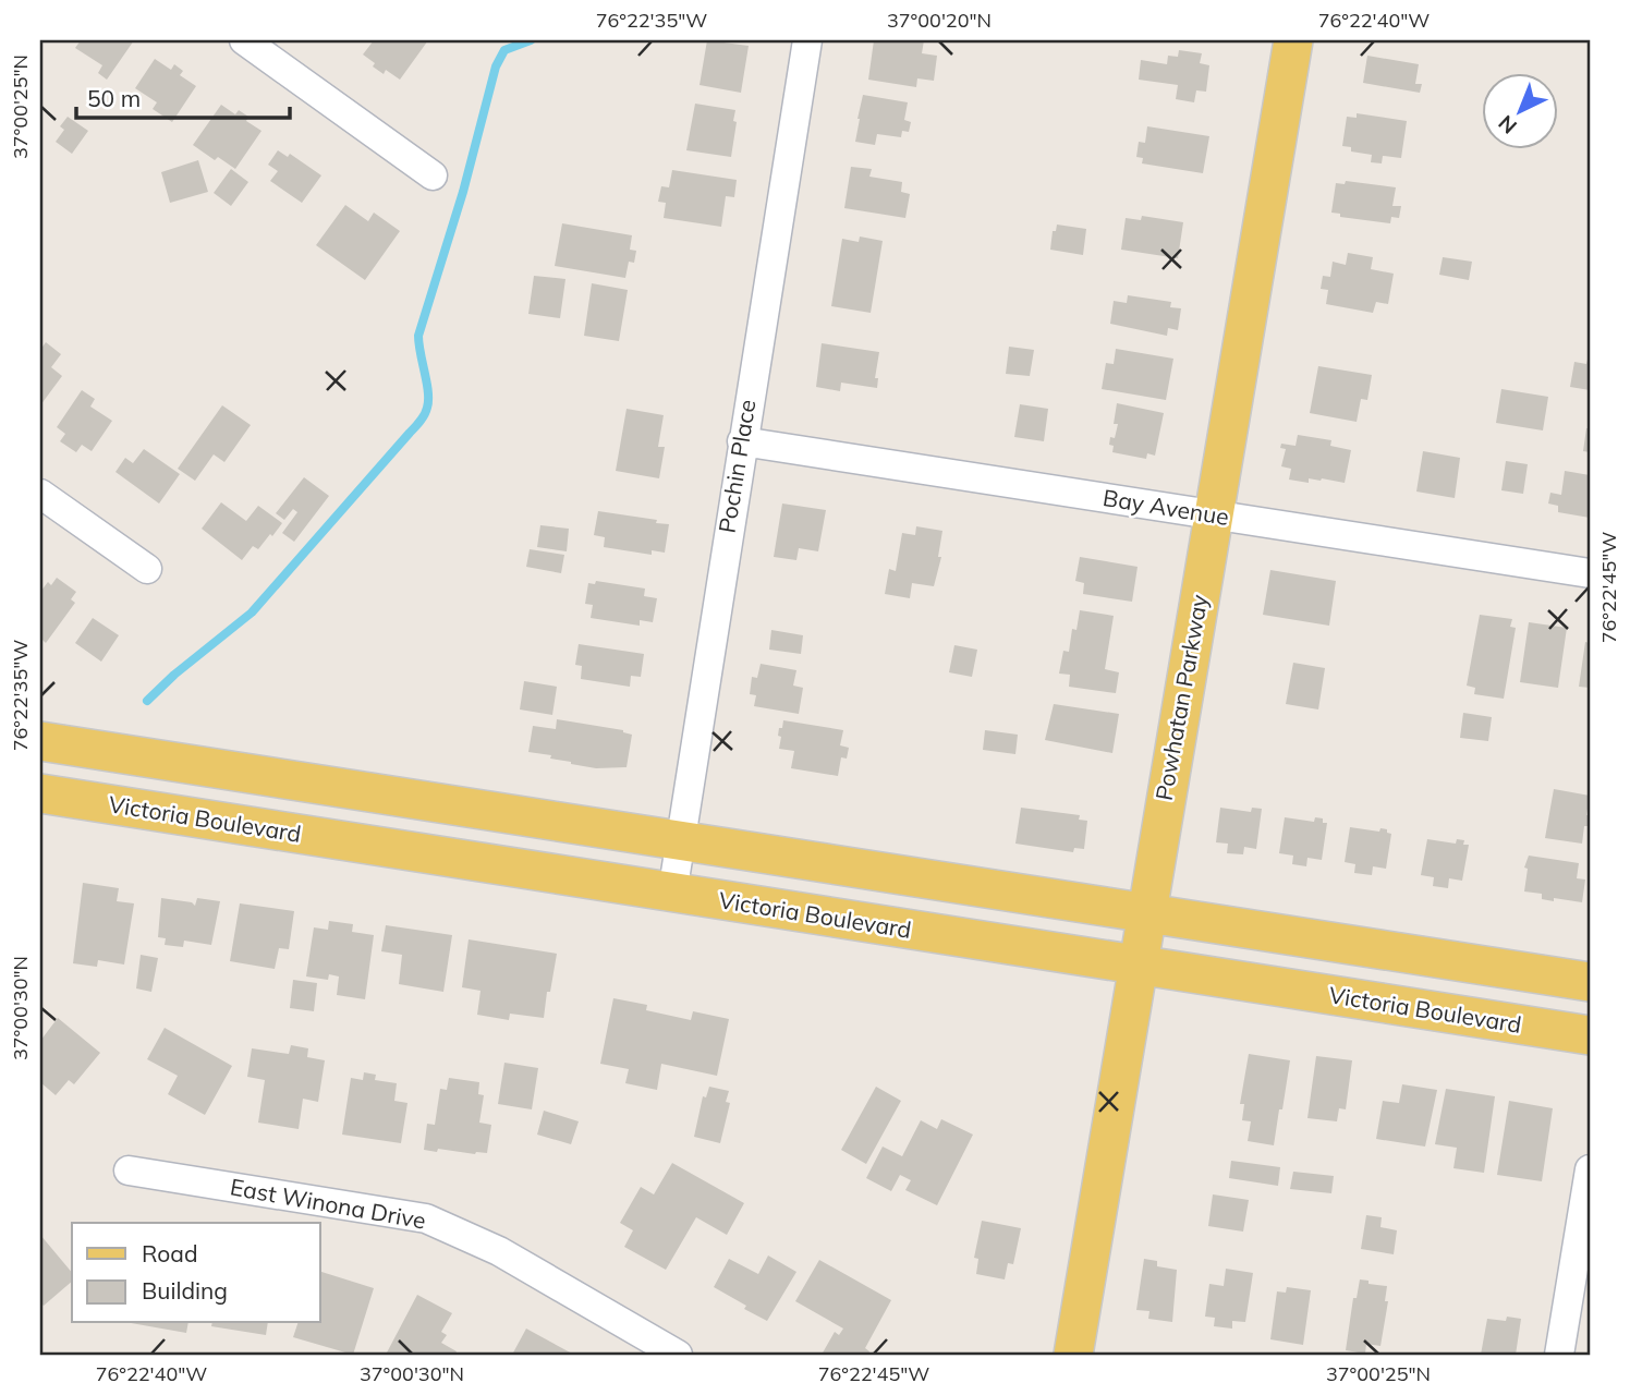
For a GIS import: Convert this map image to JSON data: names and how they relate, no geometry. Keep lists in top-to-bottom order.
{
  "streets": {
    "main road": ["Powhatan Parkway", "Victoria Boulevard"],
    "street": ["Pochin Place", "Bay Avenue", "East Winona Drive"]
  },
  "crossings": [
    ["Pochin Place", "Bay Avenue"],
    ["Pochin Place", "Victoria Boulevard"],
    ["Bay Avenue", "Powhatan Parkway"],
    ["Powhatan Parkway", "Victoria Boulevard"]
  ],
  "legend": ["Road", "Building"],
  "scale_bar": "50 m",
  "north": "bottom left",
  "coordinates": [
    "76°22'35\"W",
    "37°00'20\"N",
    "76°22'40\"W",
    "37°00'25\"N",
    "76°22'45\"W",
    "37°00'30\"N"
  ]
}
